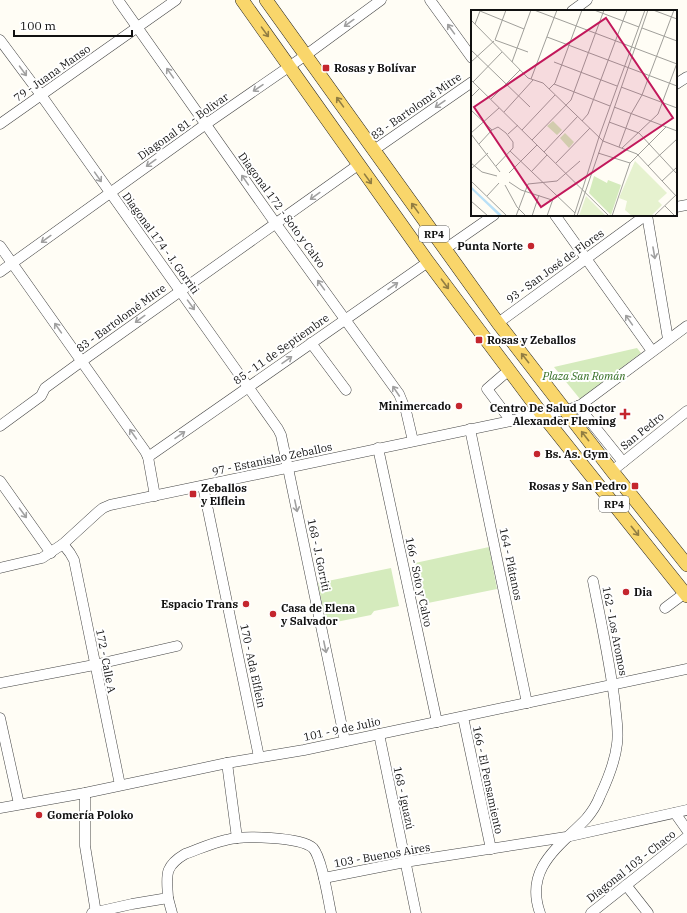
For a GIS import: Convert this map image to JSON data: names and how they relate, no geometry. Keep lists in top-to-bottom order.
{
  "streets": {
    "main road": ["RP4"],
    "street": [
      "79 - Juana Manso",
      "83 - Bartolomé Mitre",
      "Diagonal 81 - Bolivar",
      "Diagonal 172 - Soto y Calvo",
      "Diagonal 174 - J. Gorriti",
      "93 - San José de Flores",
      "85 - 11 de Septiembre",
      "San Pedro",
      "97 - Estanislao Zeballos",
      "168 - J. Gorriti",
      "164 - Plátanos",
      "166 - Soto y Calvo",
      "162 - Los Aromos",
      "172 - Calle A",
      "170 - Ada Elflein",
      "101 - 9 de Julio",
      "166 - El Pensamiento",
      "168 - Iguazú",
      "103 - Buenos Aires",
      "Diagonal 103 - Chaco"
    ]
  },
  "crossings": [
    ["79 - Juana Manso", "Diagonal 172 - Soto y Calvo"],
    ["79 - Juana Manso", "Diagonal 174 - J. Gorriti"],
    ["83 - Bartolomé Mitre", "Diagonal 172 - Soto y Calvo"],
    ["83 - Bartolomé Mitre", "RP4"],
    ["83 - Bartolomé Mitre", "Diagonal 174 - J. Gorriti"],
    ["Diagonal 81 - Bolivar", "Diagonal 172 - Soto y Calvo"],
    ["Diagonal 81 - Bolivar", "RP4"],
    ["Diagonal 81 - Bolivar", "Diagonal 174 - J. Gorriti"],
    ["Diagonal 172 - Soto y Calvo", "85 - 11 de Septiembre"],
    ["Diagonal 172 - Soto y Calvo", "97 - Estanislao Zeballos"],
    ["RP4", "93 - San José de Flores"],
    ["RP4", "85 - 11 de Septiembre"],
    ["RP4", "San Pedro"],
    ["RP4", "97 - Estanislao Zeballos"],
    ["Diagonal 174 - J. Gorriti", "85 - 11 de Septiembre"],
    ["Diagonal 174 - J. Gorriti", "97 - Estanislao Zeballos"],
    ["Diagonal 174 - J. Gorriti", "168 - J. Gorriti"],
    ["97 - Estanislao Zeballos", "168 - J. Gorriti"],
    ["97 - Estanislao Zeballos", "164 - Plátanos"],
    ["97 - Estanislao Zeballos", "166 - Soto y Calvo"],
    ["97 - Estanislao Zeballos", "172 - Calle A"],
    ["97 - Estanislao Zeballos", "170 - Ada Elflein"],
    ["168 - J. Gorriti", "101 - 9 de Julio"],
    ["164 - Plátanos", "101 - 9 de Julio"],
    ["166 - Soto y Calvo", "101 - 9 de Julio"],
    ["162 - Los Aromos", "101 - 9 de Julio"],
    ["162 - Los Aromos", "103 - Buenos Aires"],
    ["172 - Calle A", "101 - 9 de Julio"],
    ["170 - Ada Elflein", "101 - 9 de Julio"],
    ["101 - 9 de Julio", "166 - El Pensamiento"],
    ["101 - 9 de Julio", "168 - Iguazú"],
    ["166 - El Pensamiento", "103 - Buenos Aires"],
    ["168 - Iguazú", "103 - Buenos Aires"]
  ],
  "one_way": [
    "83 - Bartolomé Mitre",
    "Diagonal 81 - Bolivar",
    "Diagonal 172 - Soto y Calvo",
    "Diagonal 174 - J. Gorriti",
    "85 - 11 de Septiembre",
    "168 - J. Gorriti"
  ],
  "parks": ["Plaza San Román"],
  "places": {
    "transit": [
      "Rosas y Bolívar",
      "Rosas y Zeballos",
      "Rosas y San Pedro",
      "Zeballos y Elflein"
    ],
    "other": [
      "Punta Norte",
      "Minimercado",
      "Bs. As. Gym",
      "Dia",
      "Espacio Trans",
      "Casa de Elena y Salvador",
      "Gomería Poloko"
    ],
    "health": ["Centro De Salud Doctor Alexander Fleming"]
  },
  "scale_bar": "100 m"
}
